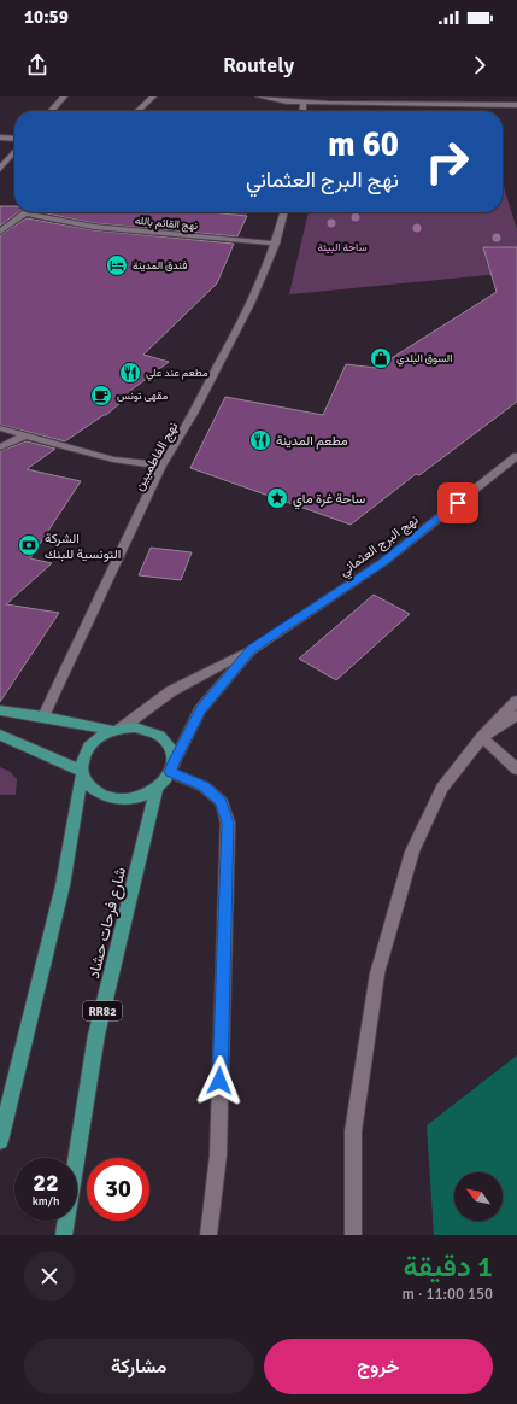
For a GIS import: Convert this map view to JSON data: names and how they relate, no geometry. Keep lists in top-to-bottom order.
{
  "streets": {
    "main road": ["شارع فرحات حشاد", "RR82"],
    "street": ["نهج القائم بالله", "نهج الفاطميين", "نهج البرج العثماني"]
  },
  "crossings": [
    ["نهج القائم بالله", "نهج الفاطميين"],
    ["نهج البرج العثماني", "شارع فرحات حشاد"]
  ],
  "parks": ["ساحة البيئة"],
  "places": {
    "hotel": ["فندق المدينة"],
    "shop": ["السوق البلدي"],
    "restaurant": ["مطعم عند علي", "مطعم المدينة"],
    "cafe": ["مقهى تونس"],
    "place": ["ساحة غرة ماي"],
    "bank": ["الشركة التونسية للبنك"]
  },
  "north": "top left",
  "page": {
    "status": "10:59",
    "header": "Routely",
    "turn": ["60 m", "نهج البرج العثماني"],
    "speed": "22 km/h",
    "limit": "30",
    "heading": ["1 دقيقة", "150 m · 11:00"],
    "buttons": ["خروج", "مشاركة"]
  }
}
